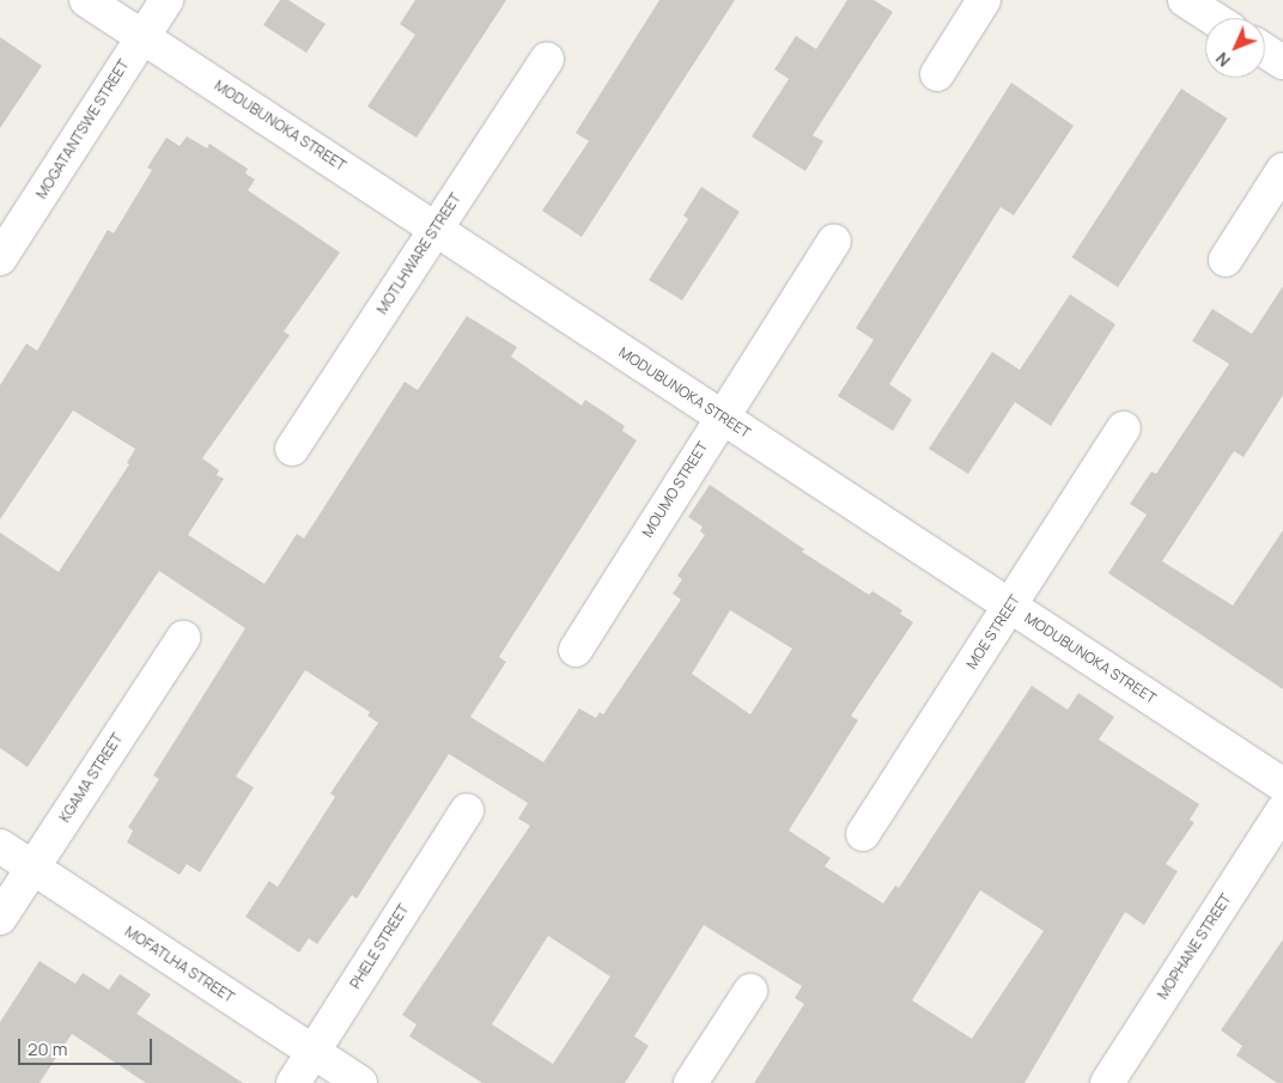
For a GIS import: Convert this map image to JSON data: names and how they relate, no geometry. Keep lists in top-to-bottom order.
{
  "streets": {
    "street": [
      "MODUBUNOKA STREET",
      "MOGATANTSWE STREET",
      "MOTLHWARE STREET",
      "MOUMO STREET",
      "MOE STREET",
      "KGAMA STREET",
      "PHELE STREET",
      "MOPHANE STREET",
      "MOFATLHA STREET"
    ]
  },
  "crossings": [
    ["MODUBUNOKA STREET", "MOGATANTSWE STREET"],
    ["MODUBUNOKA STREET", "MOTLHWARE STREET"],
    ["MODUBUNOKA STREET", "MOUMO STREET"],
    ["MODUBUNOKA STREET", "MOE STREET"],
    ["KGAMA STREET", "MOFATLHA STREET"],
    ["PHELE STREET", "MOFATLHA STREET"]
  ],
  "scale_bar": "20 m",
  "north": "bottom left"
}
